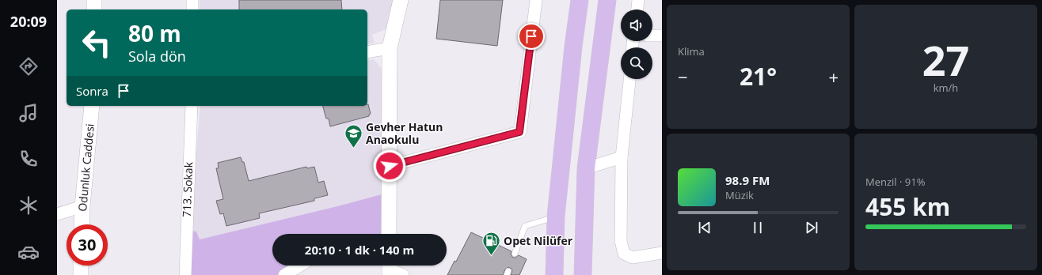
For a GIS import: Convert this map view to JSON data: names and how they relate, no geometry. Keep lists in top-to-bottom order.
{
  "streets": {
    "street": ["Odunluk Caddesi", "713. Sokak"]
  },
  "places": {
    "school or university": ["Gevher Hatun Anaokulu"],
    "fuel station": ["Opet Nilüfer"]
  },
  "page": {
    "tabs": "20:09",
    "tile": [
      "Klima",
      ["27", "km/h"],
      ["Menzil · 91%", "455 km"]
    ],
    "turn": ["80 m", "Sola dön"],
    "heat": ["−", "21°", "+"],
    "then": "Sonra",
    "song": ["98.9 FM", "Müzik"],
    "limit": "30",
    "trip": "20:10 · 1 dk · 140 m"
  }
}
